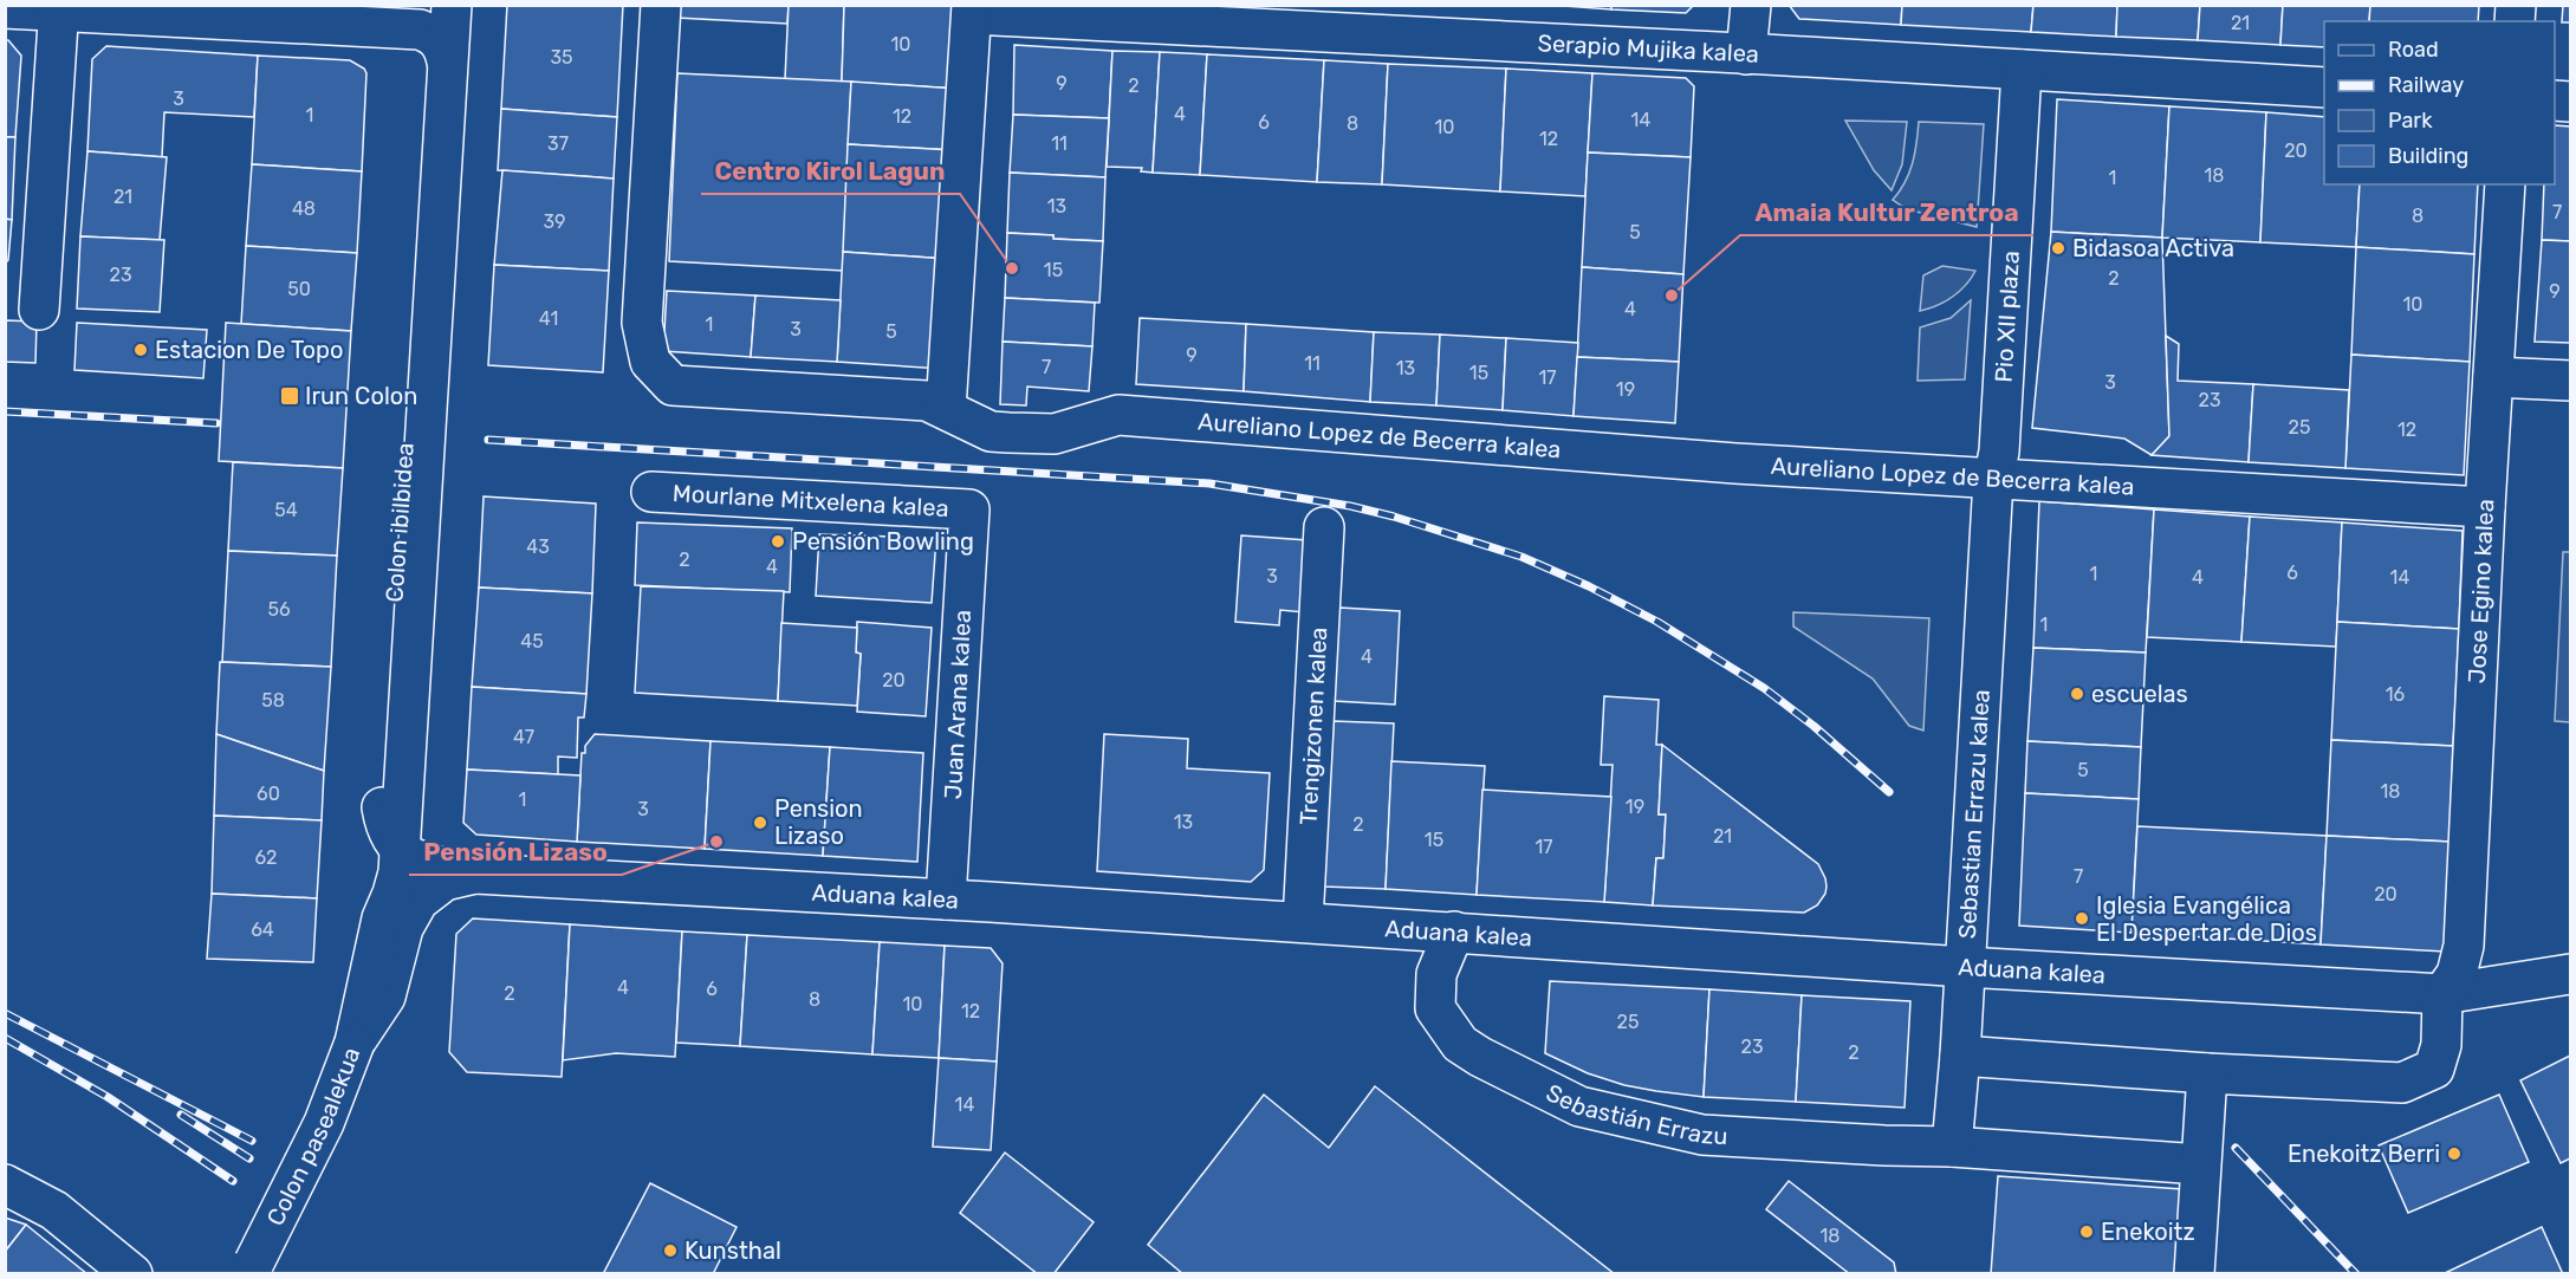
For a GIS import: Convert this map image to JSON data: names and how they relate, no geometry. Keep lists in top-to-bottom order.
{
  "streets": {
    "street": [
      "Serapio Mujika kalea",
      "Pio XII plaza",
      "Aureliano Lopez de Becerra kalea",
      "Mourlane Mitxelena kalea",
      "Colon ibilbidea",
      "Jose Egino kalea",
      "Juan Arana kalea",
      "Trengizonen kalea",
      "Sebastian Errazu kalea",
      "Aduana kalea",
      "Sebastián Errazu",
      "Colon pasealekua"
    ]
  },
  "crossings": [
    ["Serapio Mujika kalea", "Pio XII plaza"],
    ["Pio XII plaza", "Aureliano Lopez de Becerra kalea"],
    ["Pio XII plaza", "Sebastian Errazu kalea"],
    ["Aureliano Lopez de Becerra kalea", "Jose Egino kalea"],
    ["Aureliano Lopez de Becerra kalea", "Sebastian Errazu kalea"],
    ["Mourlane Mitxelena kalea", "Juan Arana kalea"],
    ["Colon ibilbidea", "Aduana kalea"],
    ["Colon ibilbidea", "Colon pasealekua"],
    ["Jose Egino kalea", "Aduana kalea"],
    ["Juan Arana kalea", "Aduana kalea"],
    ["Trengizonen kalea", "Aduana kalea"],
    ["Sebastian Errazu kalea", "Aduana kalea"],
    ["Sebastian Errazu kalea", "Sebastián Errazu"],
    ["Aduana kalea", "Sebastián Errazu"],
    ["Aduana kalea", "Colon pasealekua"]
  ],
  "places": {
    "other": [
      "Bidasoa Activa",
      "Centro Kirol Lagun",
      "Amaia Kultur Zentroa",
      "Estacion De Topo",
      "Pensión Bowling",
      "escuelas",
      "Pension Lizaso",
      "Pensión Lizaso",
      "Iglesia Evangélica El Despertar de Dios",
      "Enekoitz Berri",
      "Enekoitz",
      "Kunsthal"
    ],
    "transit": ["Irun Colon"]
  },
  "house_numbers": [
    "21",
    "10",
    "35",
    "9",
    "2",
    "3",
    "4",
    "1",
    "12",
    "14",
    "6",
    "8",
    "10",
    "12",
    "37",
    "11",
    "20",
    "18",
    "1",
    "21",
    "13",
    "48",
    "7",
    "8",
    "39",
    "5",
    "15",
    "23",
    "2",
    "50",
    "9",
    "10",
    "4",
    "41",
    "1",
    "3",
    "5",
    "9",
    "11",
    "7",
    "13",
    "15",
    "17",
    "3",
    "19",
    "23",
    "25",
    "12",
    "54",
    "43",
    "2",
    "4",
    "6",
    "1",
    "3",
    "4",
    "14",
    "56",
    "1",
    "45",
    "4",
    "20",
    "16",
    "58",
    "47",
    "5",
    "18",
    "60",
    "1",
    "19",
    "3",
    "13",
    "2",
    "21",
    "15",
    "17",
    "62",
    "7",
    "20",
    "64",
    "4",
    "6",
    "2",
    "8",
    "10",
    "12",
    "25",
    "23",
    "2",
    "14",
    "18"
  ],
  "legend": [
    "Road",
    "Railway",
    "Park",
    "Building"
  ]
}
